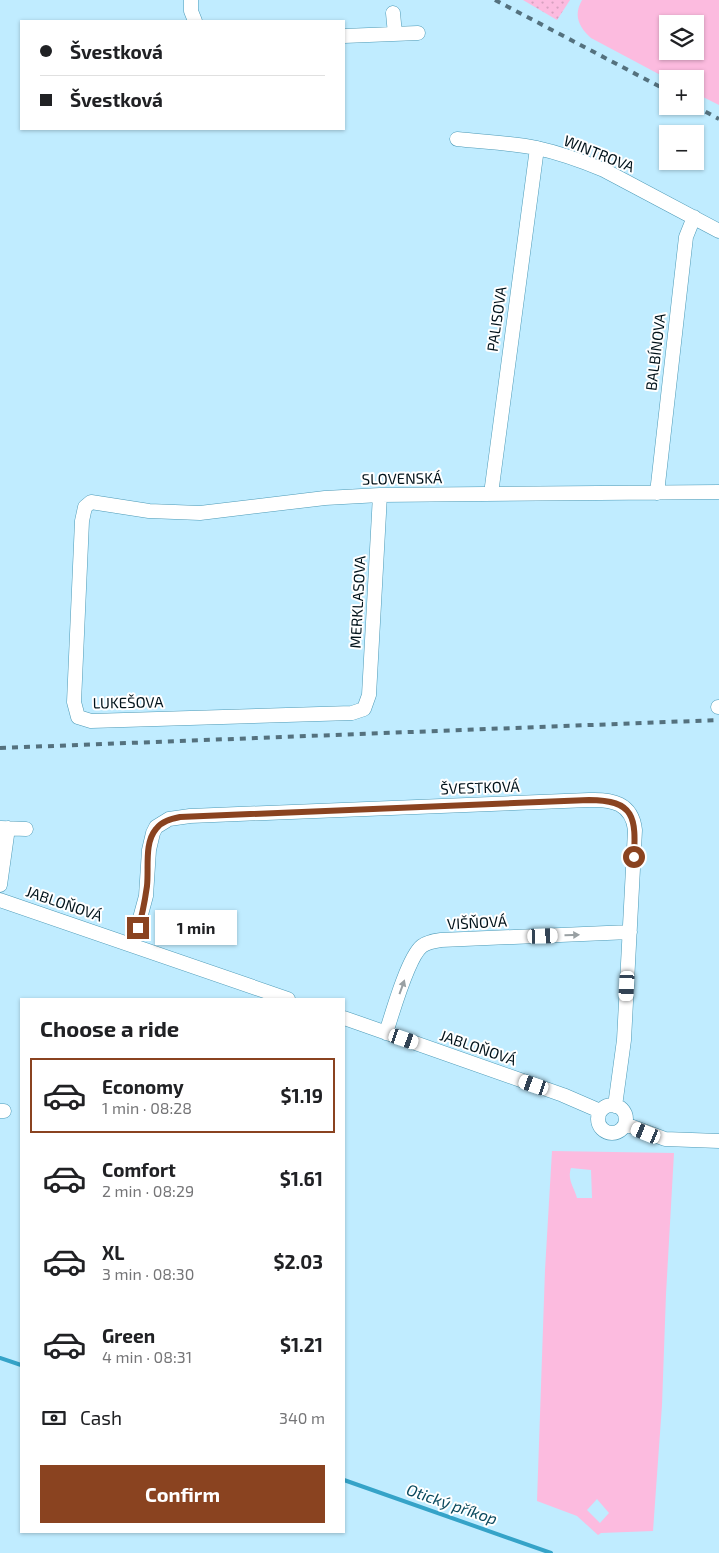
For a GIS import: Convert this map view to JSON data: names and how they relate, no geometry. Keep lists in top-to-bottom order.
{
  "streets": {
    "street": [
      "WINTROVA",
      "PALISOVA",
      "BALBÍNOVA",
      "SLOVENSKÁ",
      "MERKLASOVA",
      "LUKEŠOVA",
      "ŠVESTKOVÁ",
      "JABLOŇOVÁ",
      "VIŠŇOVÁ"
    ]
  },
  "crossings": [
    ["WINTROVA", "PALISOVA"],
    ["WINTROVA", "BALBÍNOVA"],
    ["PALISOVA", "SLOVENSKÁ"],
    ["BALBÍNOVA", "SLOVENSKÁ"],
    ["SLOVENSKÁ", "MERKLASOVA"],
    ["SLOVENSKÁ", "LUKEŠOVA"],
    ["MERKLASOVA", "LUKEŠOVA"],
    ["ŠVESTKOVÁ", "JABLOŇOVÁ"],
    ["ŠVESTKOVÁ", "VIŠŇOVÁ"],
    ["JABLOŇOVÁ", "VIŠŇOVÁ"]
  ],
  "one_way": ["VIŠŇOVÁ"],
  "water": ["Otický příkop"],
  "page": {
    "map_buttons": ["+", "−"],
    "banner": ["Švestková", "Švestková"],
    "bubble": "1 min",
    "heading": "Choose a ride",
    "list": [
      {
        "name": "Economy",
        "note": "1 min · 08:28",
        "value": "$1.19"
      },
      {
        "name": "Comfort",
        "note": "2 min · 08:29",
        "value": "$1.61"
      },
      {
        "name": "XL",
        "note": "3 min · 08:30",
        "value": "$2.03"
      },
      {
        "name": "Green",
        "note": "4 min · 08:31",
        "value": "$1.21"
      }
    ],
    "pay": ["Cash", "340 m"],
    "buttons": "Confirm"
  }
}
